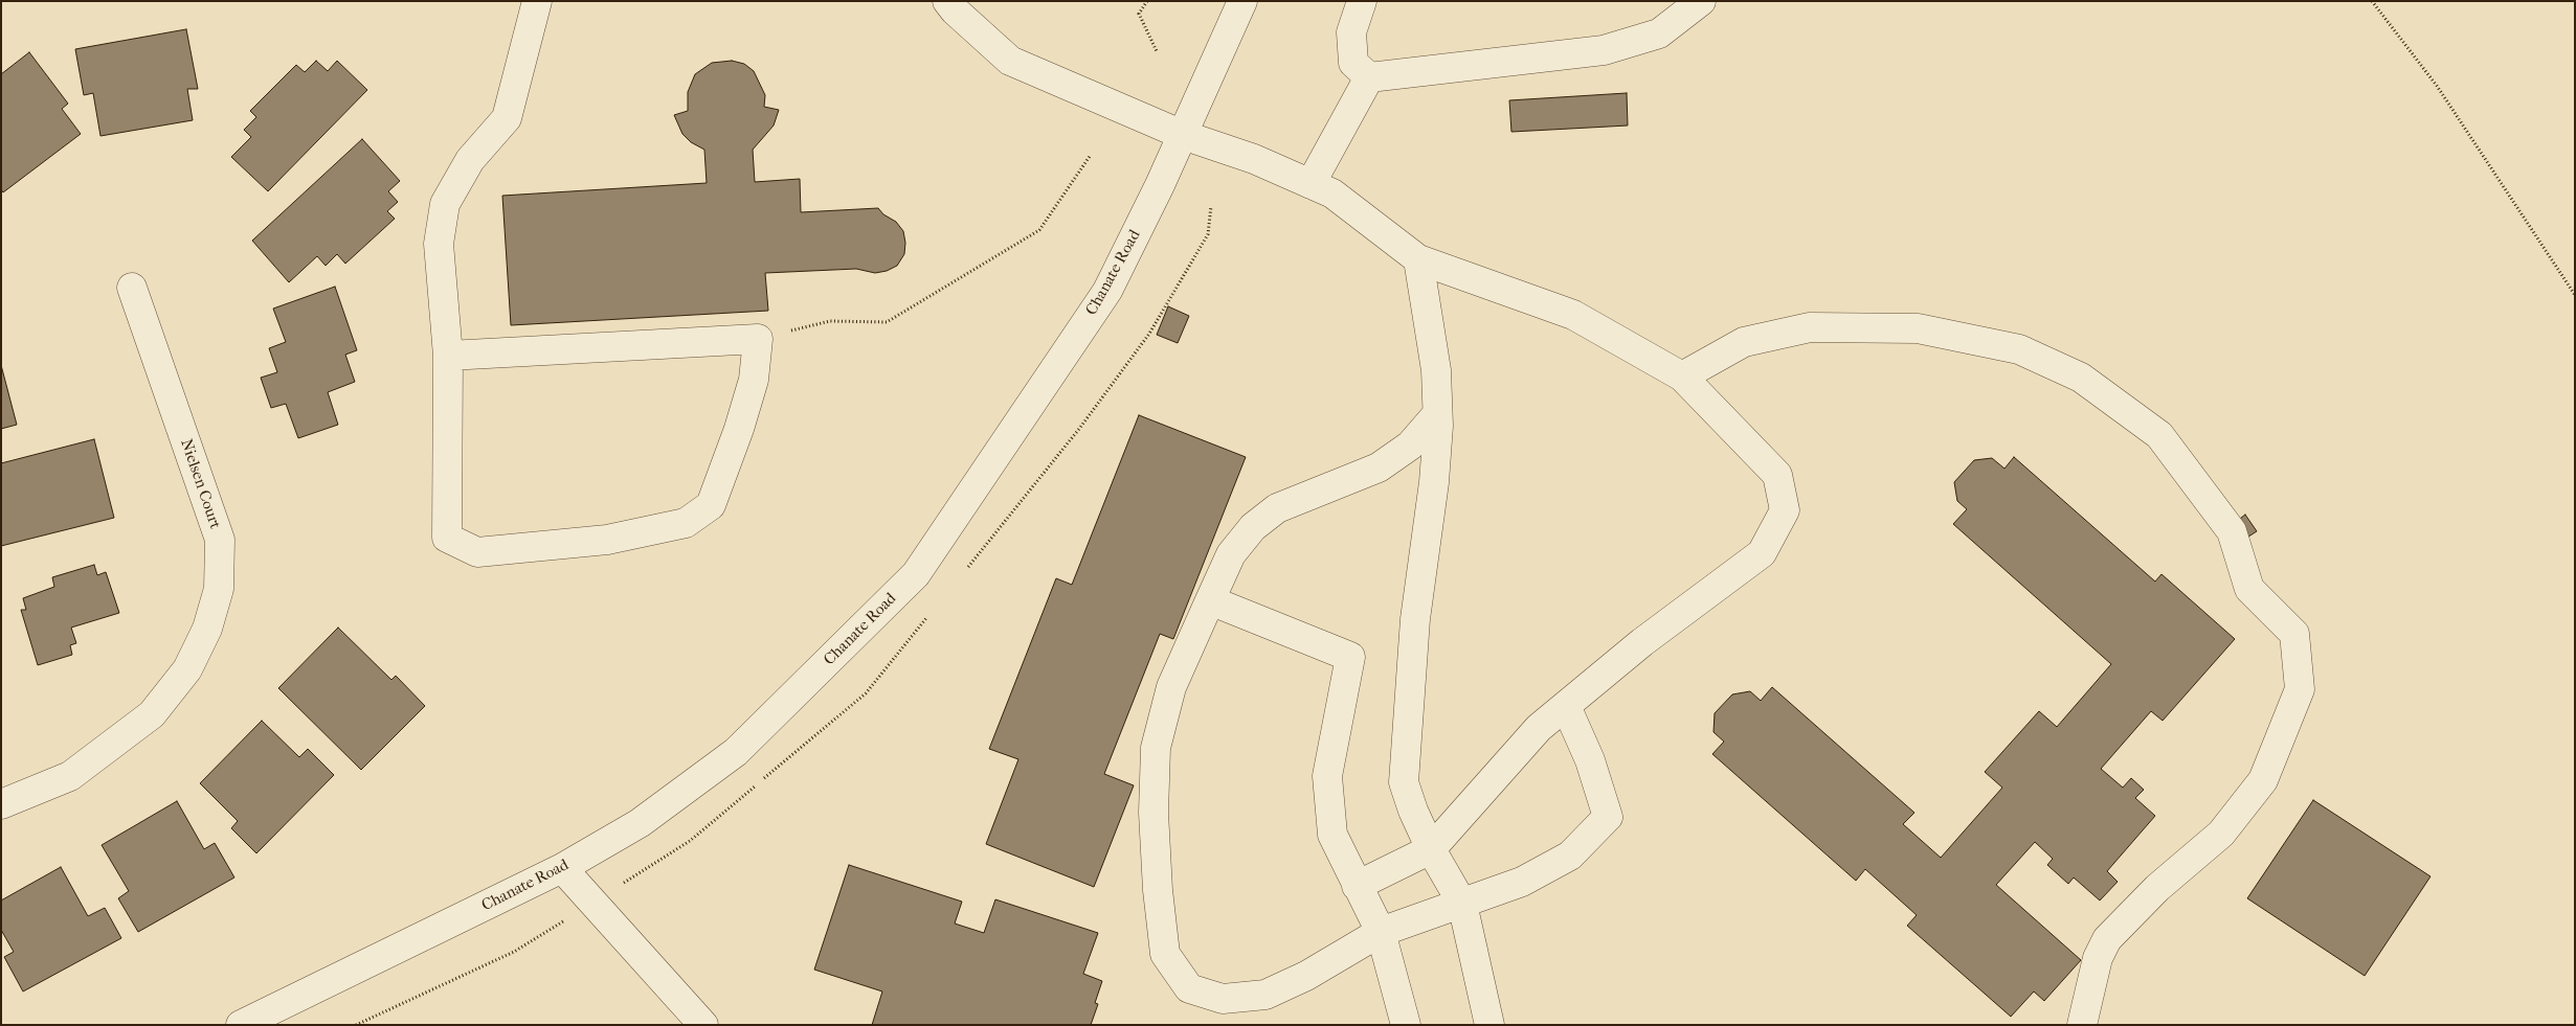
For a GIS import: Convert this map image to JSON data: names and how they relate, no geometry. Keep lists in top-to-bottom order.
{
  "streets": {
    "street": ["Chanate Road", "Nielsen Court"]
  }
}
